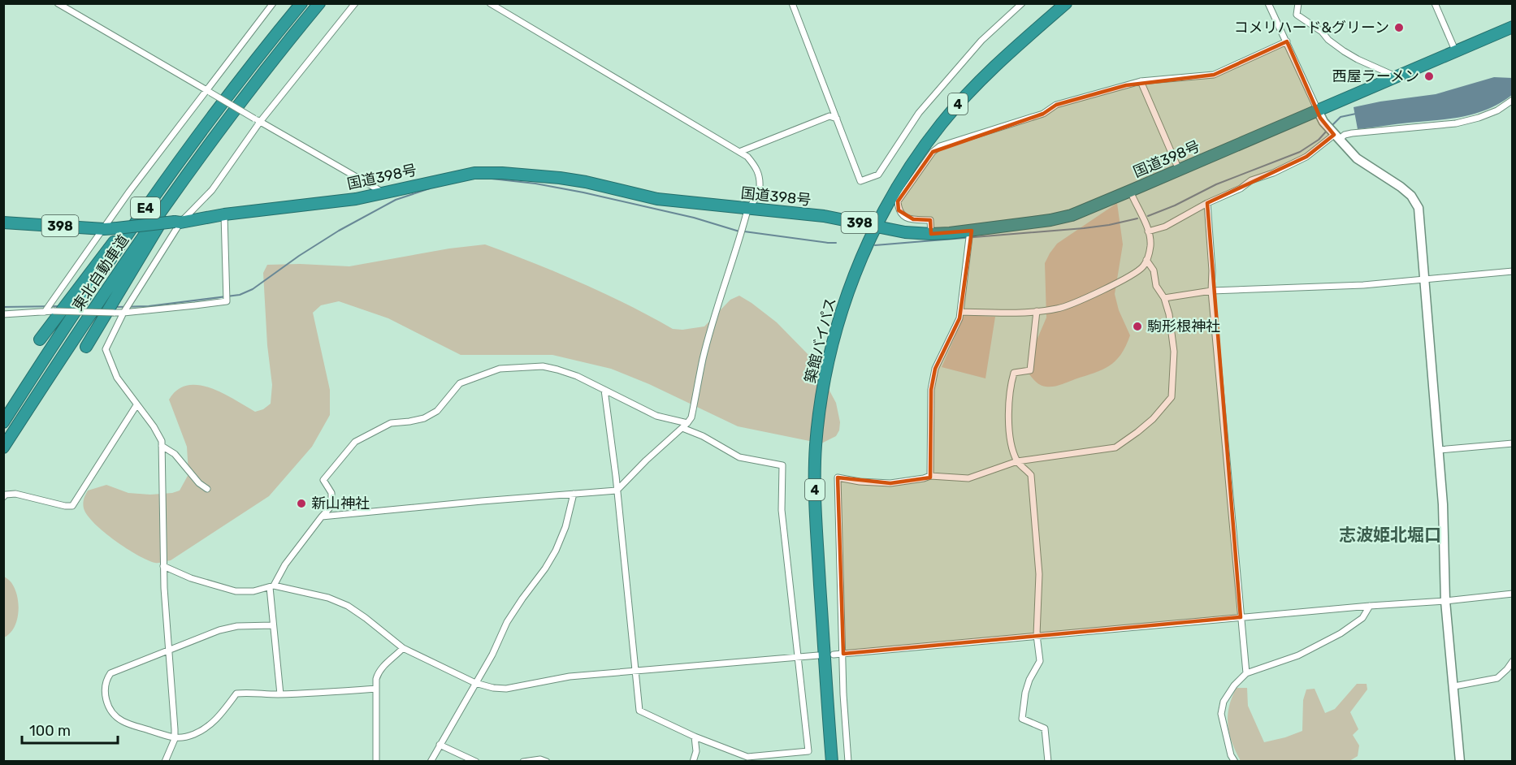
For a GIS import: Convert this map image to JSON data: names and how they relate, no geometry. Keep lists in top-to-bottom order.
{
  "streets": {
    "highway": [
      "4",
      "国道398号",
      "E4",
      "398",
      "東北自動車道",
      "築館バイパス"
    ]
  },
  "crossings": [
    ["国道398号", "築館バイパス"]
  ],
  "districts": ["志波姫北堀口"],
  "places": [
    "コメリハード&グリーン",
    "西屋ラーメン",
    "駒形根神社",
    "新山神社"
  ],
  "scale_bar": "100 m"
}
